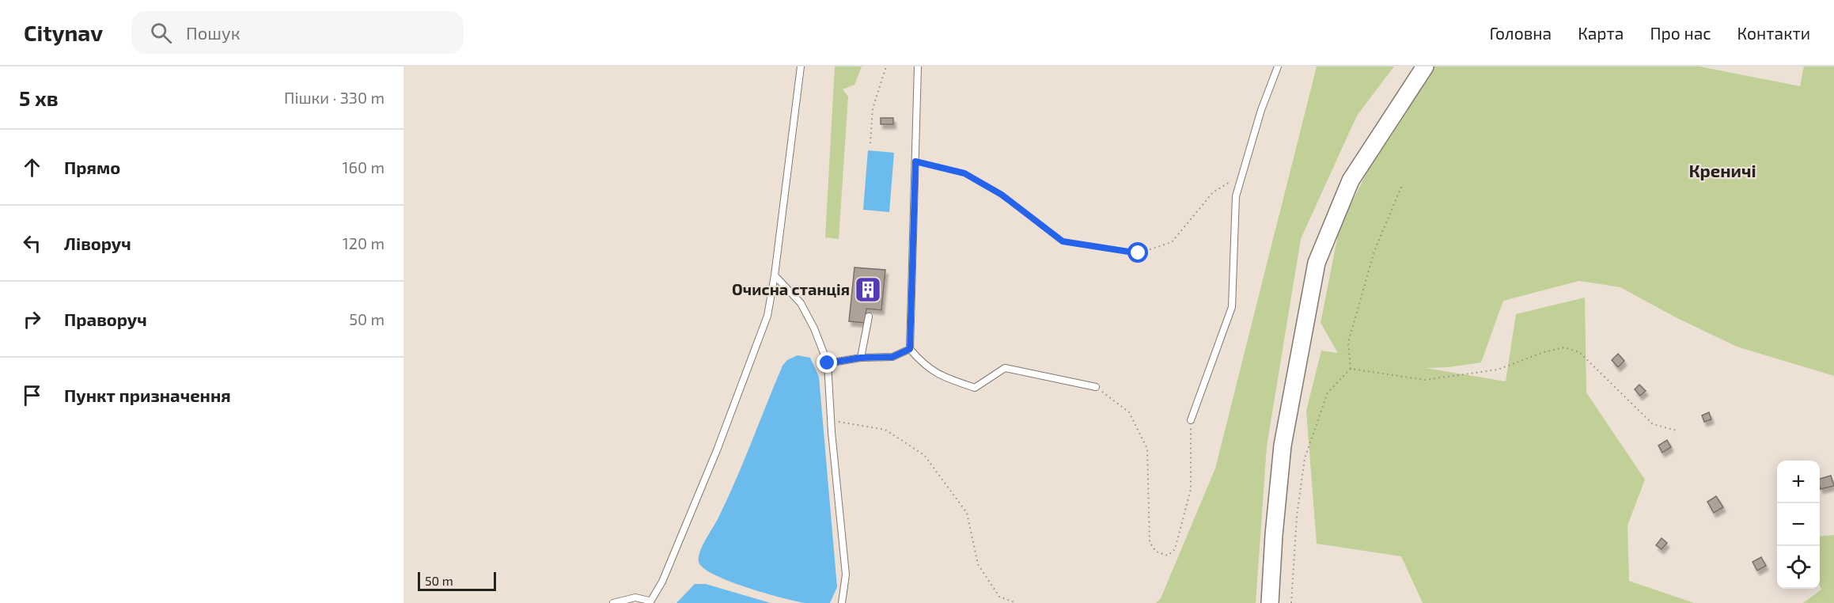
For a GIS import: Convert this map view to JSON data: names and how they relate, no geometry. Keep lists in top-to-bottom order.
{
  "districts": ["Креничі"],
  "places": {
    "building": ["Очисна станція"]
  },
  "scale_bar": "50 m",
  "page": {
    "header": "Citynav",
    "search": "Пошук",
    "nav": [
      "Головна",
      "Карта",
      "Про нас",
      "Контакти"
    ],
    "heading": ["5 хв", "Пішки · 330 m"],
    "list": [
      ["Прямо", "160 m"],
      ["Ліворуч", "120 m"],
      ["Праворуч", "50 m"],
      "Пункт призначення"
    ],
    "map_buttons": ["+", "−"],
    "scale": "50 m"
  }
}
